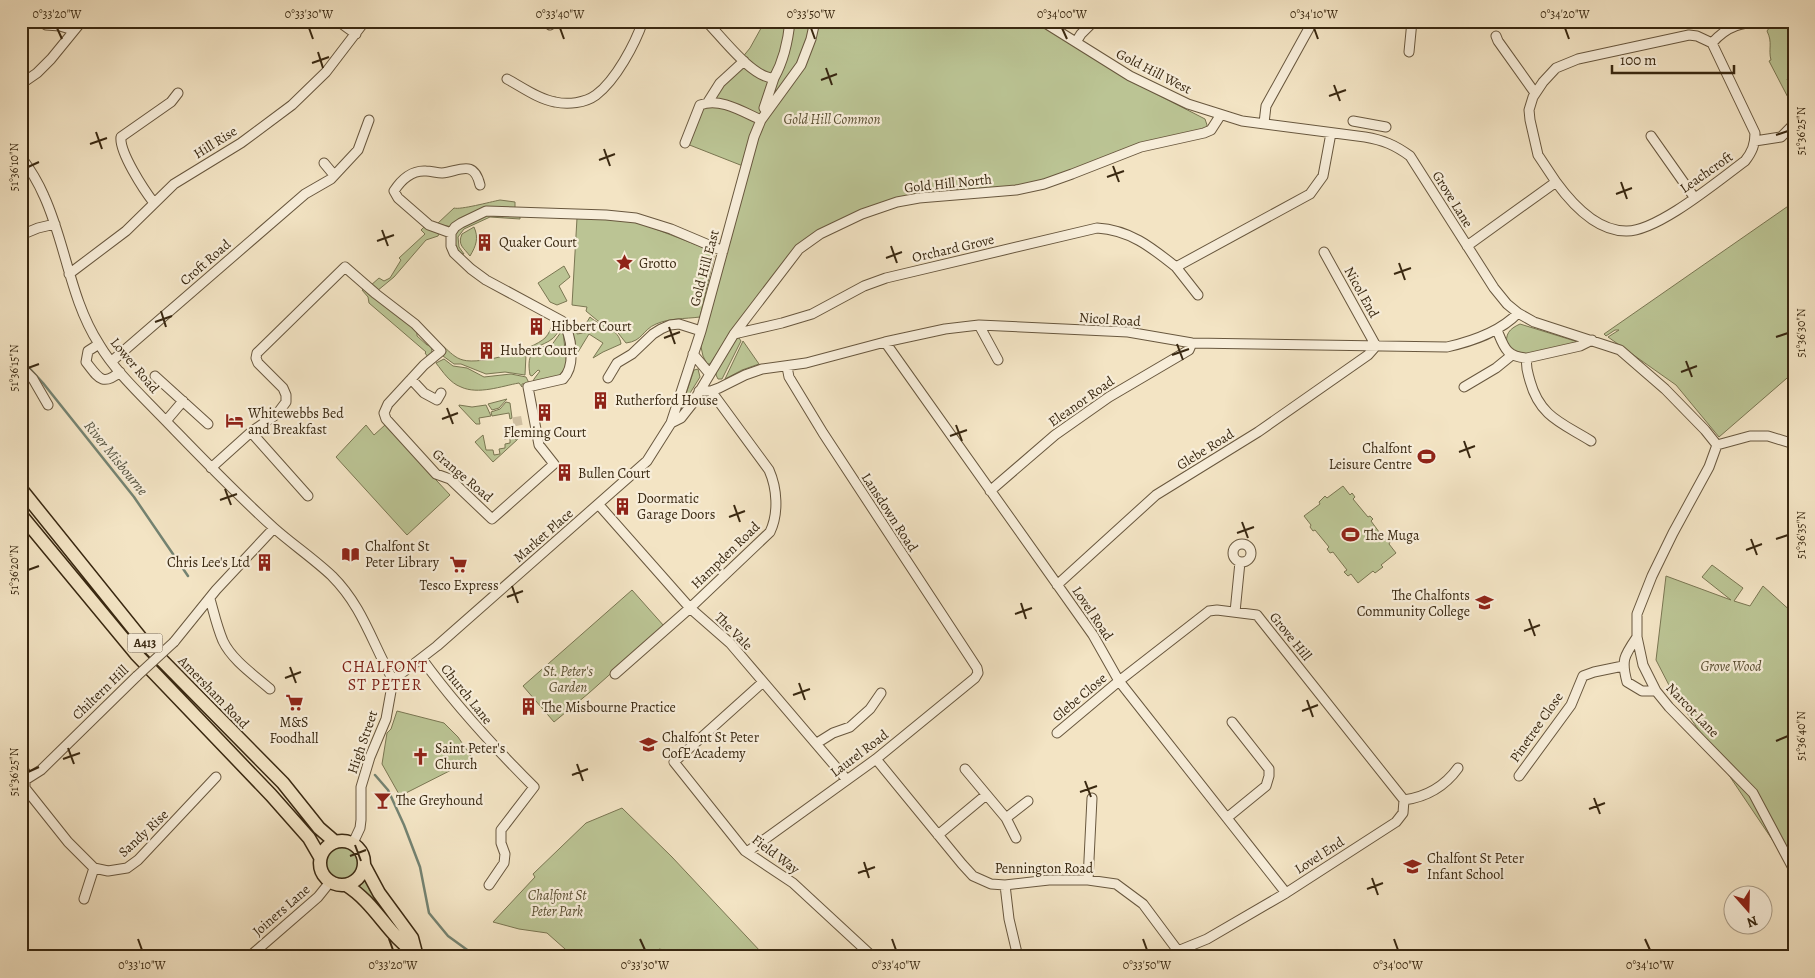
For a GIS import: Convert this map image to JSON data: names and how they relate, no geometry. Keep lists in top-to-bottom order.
{
  "streets": {
    "highway": ["A413", "Amersham Road"],
    "street": [
      "Gold Hill West",
      "Hill Rise",
      "Leachcroft",
      "Gold Hill North",
      "Grove Lane",
      "Orchard Grove",
      "Croft Road",
      "Gold Hill East",
      "Nicol End",
      "Nicol Road",
      "Lower Road",
      "Eleanor Road",
      "Glebe Road",
      "Grange Road",
      "Lansdown Road",
      "Market Place",
      "Hampden Road",
      "Lovel Road",
      "The Vale",
      "Grove Hill",
      "Chiltern Hill",
      "Church Lane",
      "Glebe Close",
      "Narcot Lane",
      "Pinetree Close",
      "High Street",
      "Laurel Road",
      "Sandy Rise",
      "Field Way",
      "Lovel End",
      "Pennington Road",
      "Joiners Lane"
    ]
  },
  "crossings": [
    ["Gold Hill West", "Gold Hill North"],
    ["Gold Hill West", "Grove Lane"],
    ["Hill Rise", "Lower Road"],
    ["Gold Hill North", "Orchard Grove"],
    ["Gold Hill North", "Gold Hill East"],
    ["Gold Hill North", "Nicol Road"],
    ["Gold Hill North", "Market Place"],
    ["Grove Lane", "Nicol Road"],
    ["Grove Lane", "Narcot Lane"],
    ["Croft Road", "Lower Road"],
    ["Gold Hill East", "Market Place"],
    ["Nicol End", "Nicol Road"],
    ["Nicol End", "Glebe Road"],
    ["Nicol Road", "Eleanor Road"],
    ["Nicol Road", "Glebe Road"],
    ["Nicol Road", "Lansdown Road"],
    ["Nicol Road", "Hampden Road"],
    ["Nicol Road", "Lovel Road"],
    ["Lower Road", "Grange Road"],
    ["Lower Road", "Chiltern Hill"],
    ["Eleanor Road", "Lovel Road"],
    ["Glebe Road", "Lovel Road"],
    ["Lansdown Road", "Laurel Road"],
    ["Market Place", "The Vale"],
    ["Market Place", "Church Lane"],
    ["Hampden Road", "The Vale"],
    ["Lovel Road", "Grove Hill"],
    ["Lovel Road", "Glebe Close"],
    ["Lovel Road", "Lovel End"],
    ["The Vale", "Laurel Road"],
    ["The Vale", "Field Way"],
    ["Grove Hill", "Glebe Close"],
    ["Grove Hill", "Lovel End"],
    ["A413", "Amersham Road"],
    ["A413", "High Street"],
    ["A413", "Joiners Lane"],
    ["Amersham Road", "High Street"],
    ["Amersham Road", "Joiners Lane"],
    ["High Street", "Joiners Lane"],
    ["Laurel Road", "Field Way"],
    ["Laurel Road", "Pennington Road"],
    ["Lovel End", "Pennington Road"]
  ],
  "districts": ["CHALFONT ST PETER"],
  "water": ["River Misbourne"],
  "parks": [
    "Gold Hill Common",
    "Grove Wood",
    "St. Peter's Garden",
    "Chalfont St Peter Park"
  ],
  "places": {
    "building": [
      "Quaker Court",
      "Hibbert Court",
      "Hubert Court",
      "Rutherford House",
      "Fleming Court",
      "Bullen Court",
      "Doormatic Garage Doors",
      "Chris Lee's Ltd",
      "The Misbourne Practice"
    ],
    "place": ["Grotto"],
    "hotel": ["Whitewebbs Bed and Breakfast"],
    "sports": ["Chalfont Leisure Centre", "The Muga"],
    "library": ["Chalfont St Peter Library"],
    "supermarket": ["Tesco Express", "M&S Foodhall"],
    "school or university": ["The Chalfonts Community College", "Chalfont St Peter CofE Academy", "Chalfont St Peter Infant School"],
    "church": ["Saint Peter's Church"],
    "bar": ["The Greyhound"]
  },
  "scale_bar": "100 m",
  "north": "bottom",
  "coordinates": [
    "0°33'20\"W",
    "0°33'30\"W",
    "0°33'40\"W",
    "0°33'50\"W",
    "0°34'00\"W",
    "0°34'10\"W",
    "0°34'20\"W",
    "51°36'25\"N",
    "51°36'10\"N",
    "51°36'30\"N",
    "51°36'15\"N",
    "51°36'35\"N",
    "51°36'20\"N",
    "51°36'40\"N",
    "0°33'10\"W"
  ]
}
